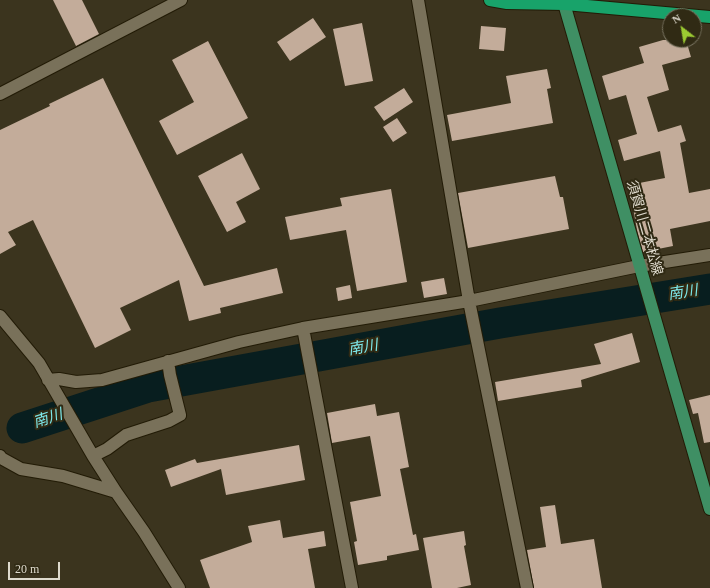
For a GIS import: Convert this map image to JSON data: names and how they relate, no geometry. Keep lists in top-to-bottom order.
{
  "streets": {
    "main road": ["須賀川二本松線"]
  },
  "water": ["南川"],
  "scale_bar": "20 m",
  "north": "top left"
}
